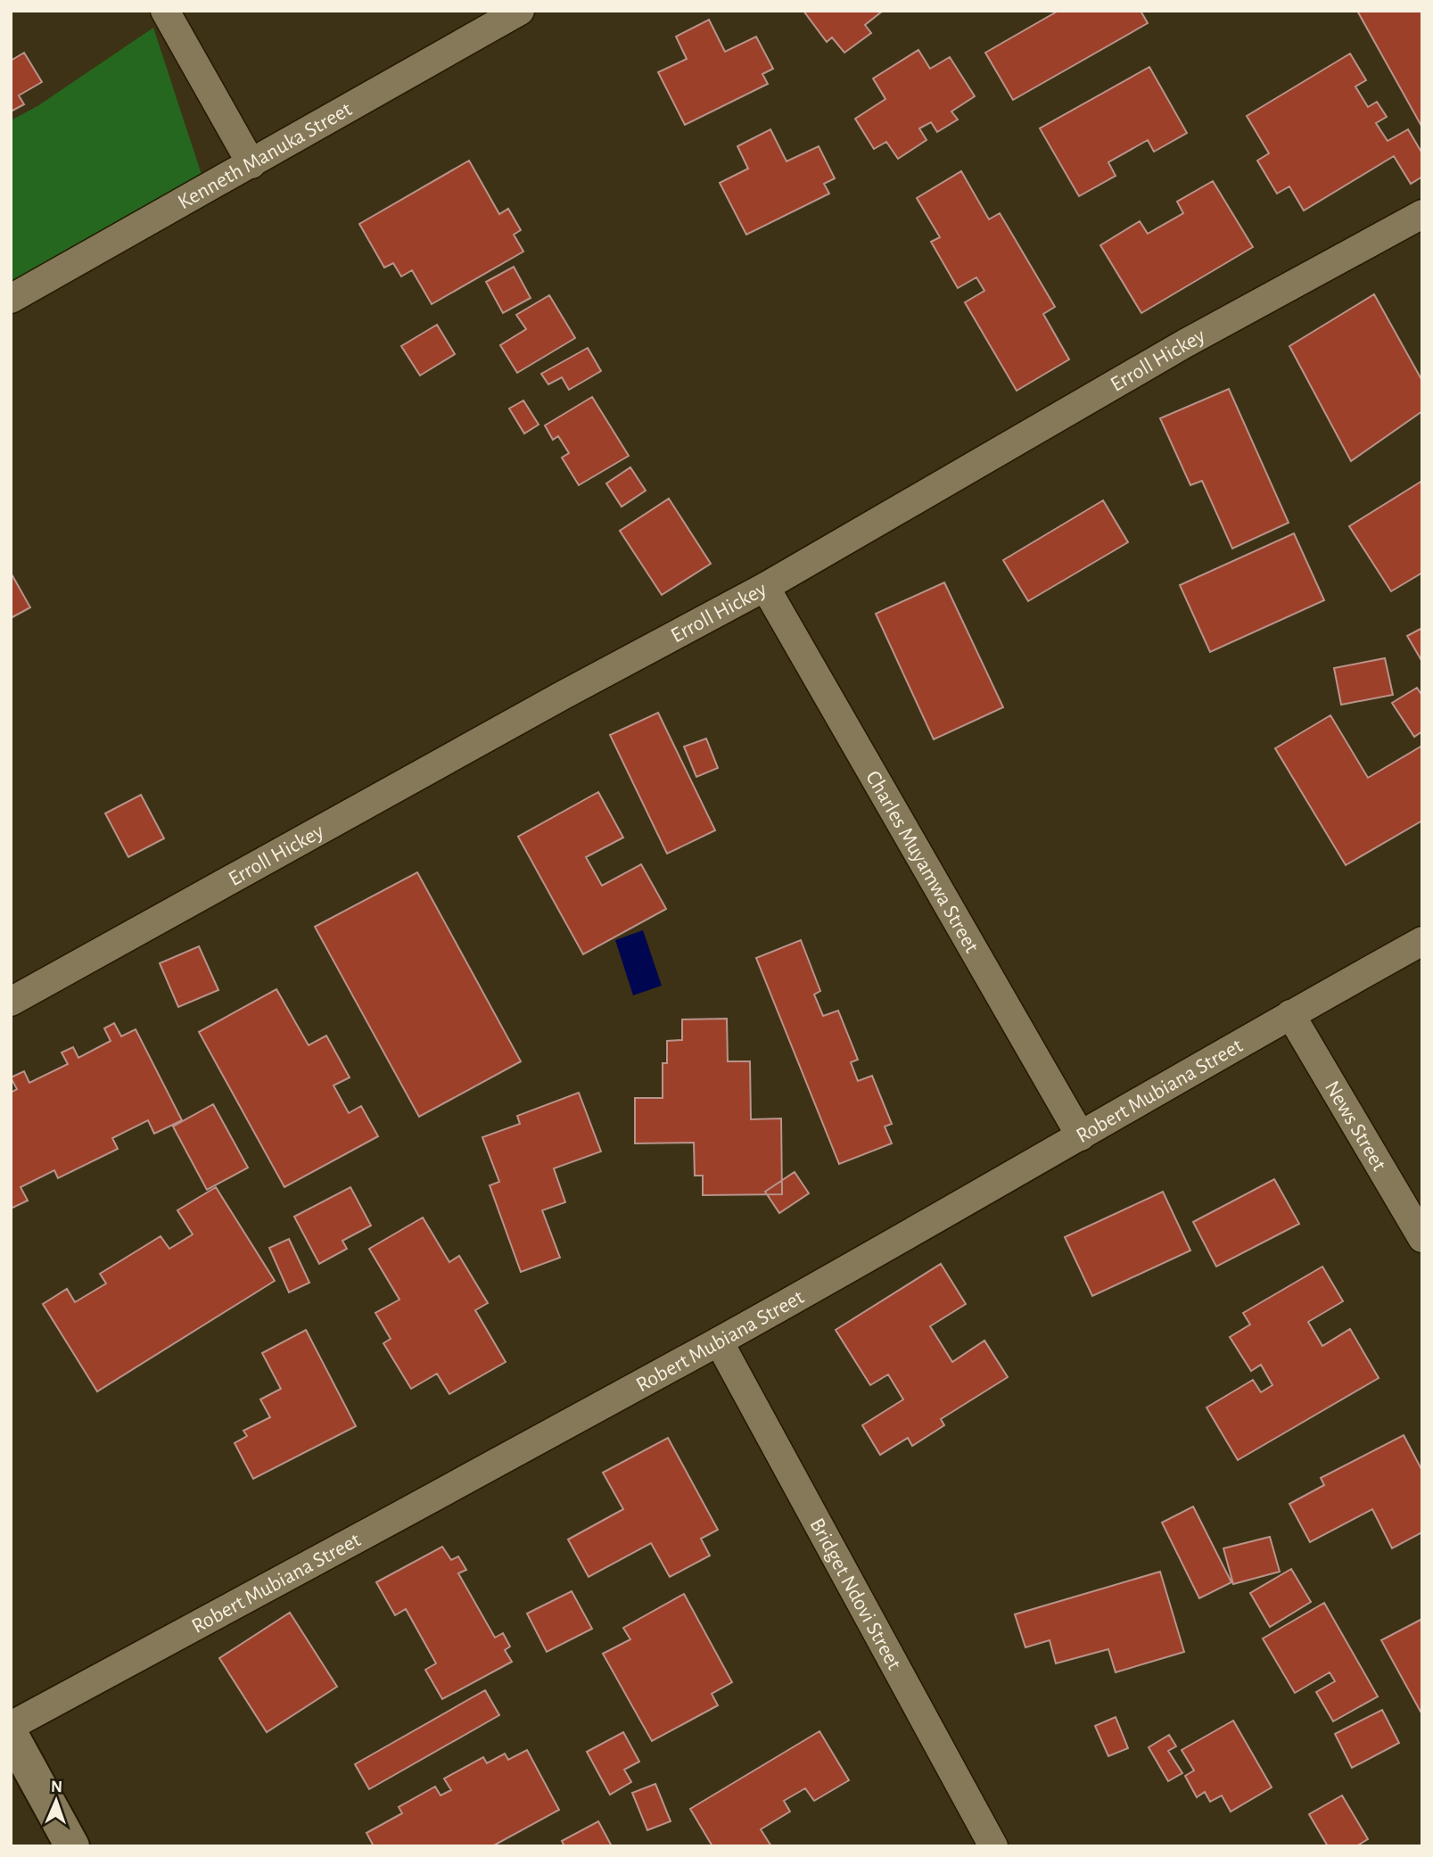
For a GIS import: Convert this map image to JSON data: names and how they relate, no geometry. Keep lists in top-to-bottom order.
{
  "streets": {
    "street": [
      "Kenneth Manuka Street",
      "Erroll Hickey",
      "Charles Muyamwa Street",
      "Robert Mubiana Street",
      "News Street",
      "Bridget Ndovi Street"
    ]
  },
  "crossings": [
    ["Erroll Hickey", "Charles Muyamwa Street"],
    ["Charles Muyamwa Street", "Robert Mubiana Street"],
    ["Robert Mubiana Street", "News Street"],
    ["Robert Mubiana Street", "Bridget Ndovi Street"]
  ],
  "north": "top"
}
